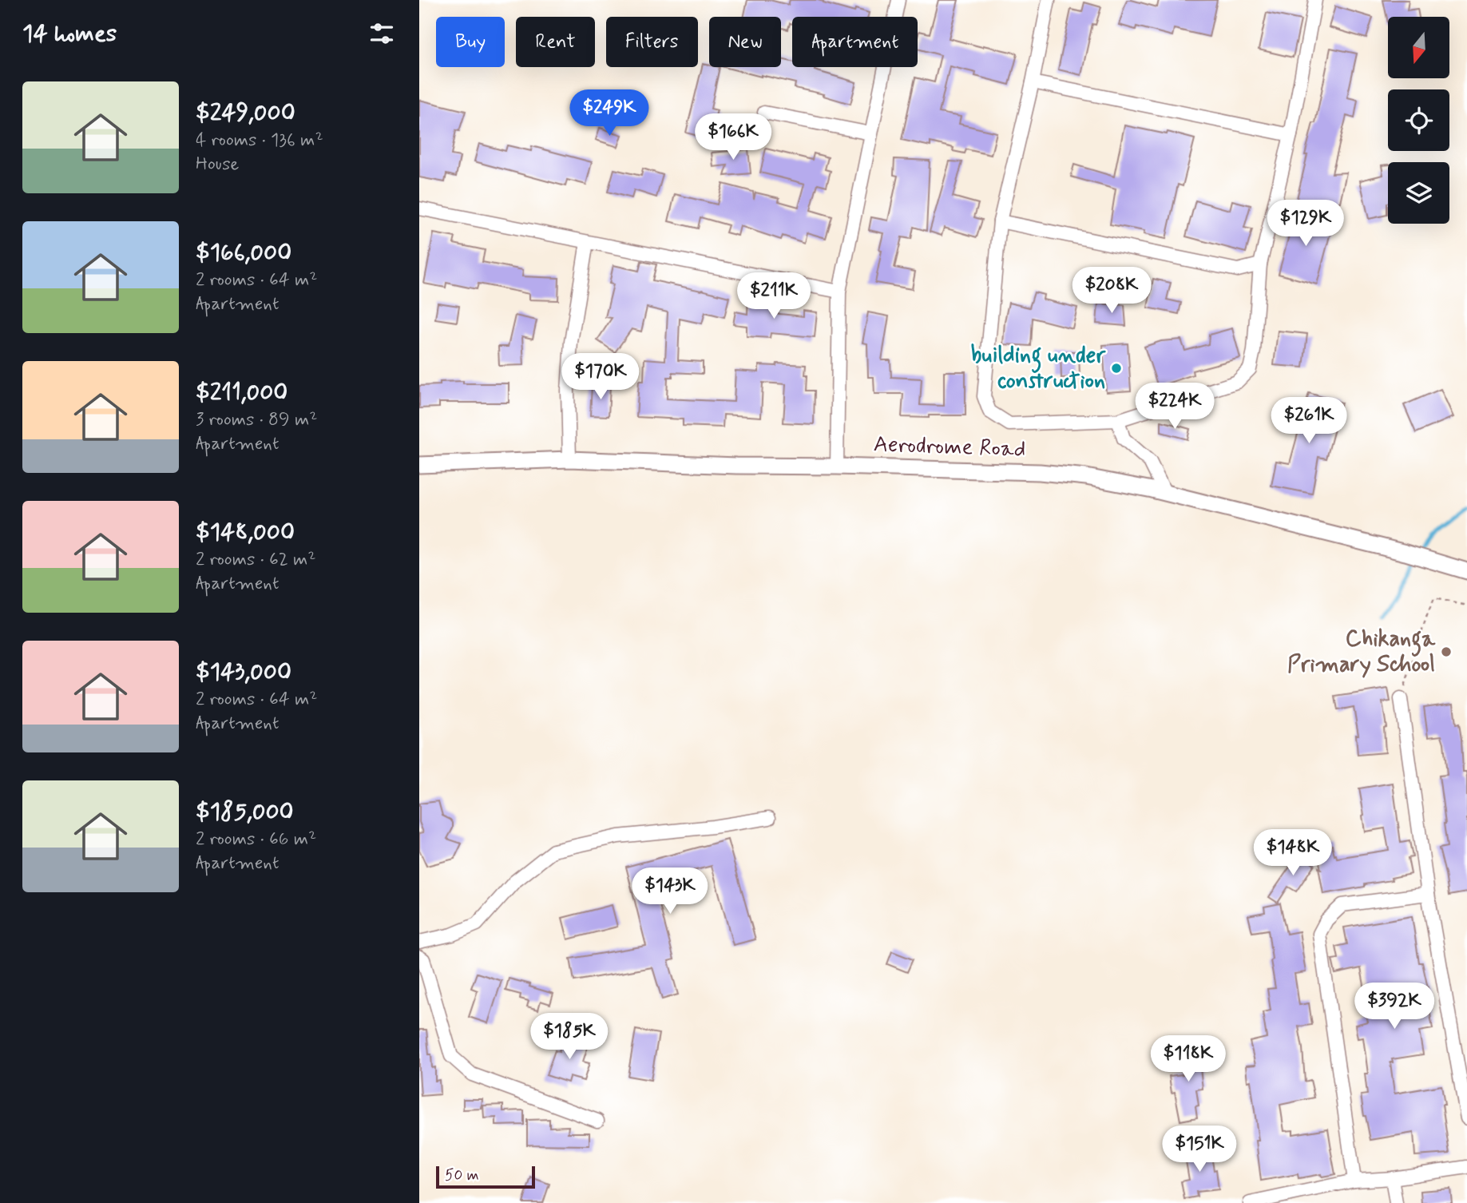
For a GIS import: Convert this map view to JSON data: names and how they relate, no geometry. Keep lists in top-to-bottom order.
{
  "streets": {
    "street": ["Aerodrome Road"]
  },
  "places": ["building under construction", "Chikanga Primary School"],
  "scale_bar": "50 m",
  "north": "bottom",
  "page": {
    "heading": "14 homes",
    "chip": [
      "Buy",
      "Rent",
      "Filters",
      "New",
      "Apartment"
    ],
    "list": [
      {
        "name": "$249,000",
        "note": "4 rooms · 136 m² · House"
      },
      {
        "name": "$166,000",
        "note": "2 rooms · 64 m² · Apartment"
      },
      {
        "name": "$211,000",
        "note": "3 rooms · 89 m² · Apartment"
      },
      {
        "name": "$148,000",
        "note": "2 rooms · 62 m² · Apartment"
      },
      {
        "name": "$143,000",
        "note": "2 rooms · 64 m² · Apartment"
      },
      {
        "name": "$185,000",
        "note": "2 rooms · 66 m² · Apartment"
      }
    ],
    "price": [
      "$249K",
      "$166K",
      "$129K",
      "$208K",
      "$211K",
      "$170K",
      "$224K",
      "$261K",
      "$148K",
      "$143K",
      "$392K",
      "$185K",
      "$118K",
      "$151K"
    ],
    "scale": "50 m"
  }
}
